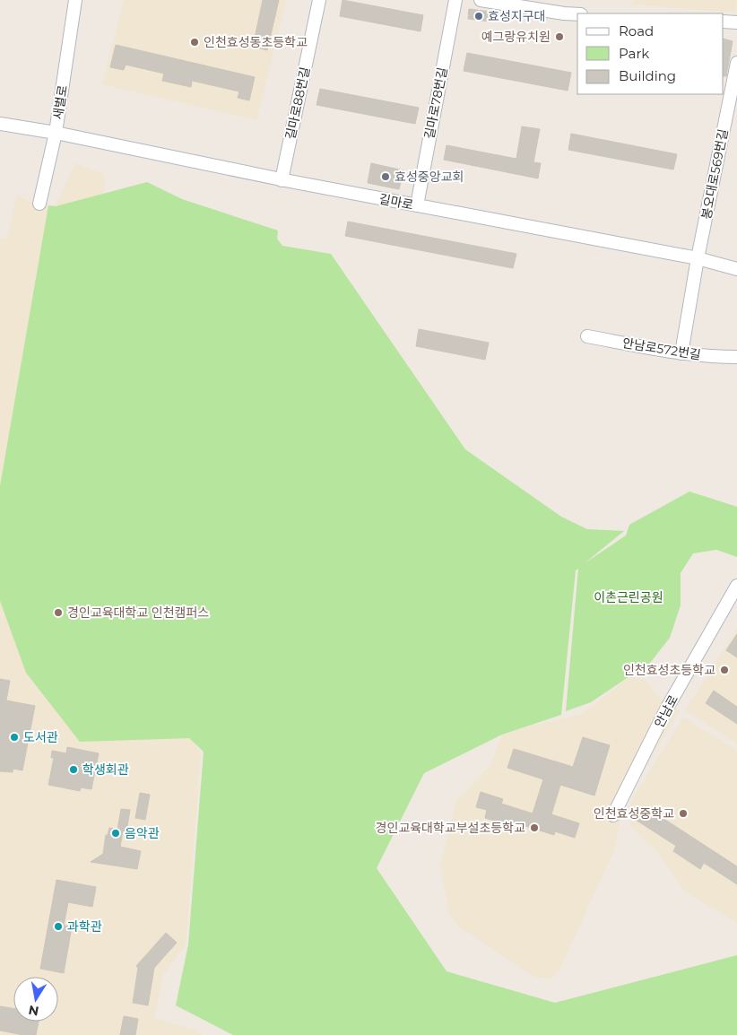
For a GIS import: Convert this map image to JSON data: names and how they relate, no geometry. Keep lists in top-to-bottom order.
{
  "streets": {
    "street": [
      "새벌로",
      "길마로88번길",
      "길마로78번길",
      "봉오대로569번길",
      "길마로",
      "안남로572번길",
      "안남로"
    ]
  },
  "crossings": [
    ["새벌로", "길마로"],
    ["길마로88번길", "길마로"],
    ["길마로78번길", "길마로"],
    ["봉오대로569번길", "길마로"],
    ["봉오대로569번길", "안남로572번길"]
  ],
  "parks": ["이촌근린공원"],
  "places": [
    "효성지구대",
    "예그랑유치원",
    "인천효성동초등학교",
    "효성중앙교회",
    "경인교육대학교 인천캠퍼스",
    "인천효성초등학교",
    "도서관",
    "학생회관",
    "인천효성중학교",
    "경인교육대학교부설초등학교",
    "음악관",
    "과학관"
  ],
  "legend": ["Road", "Park", "Building"],
  "north": "bottom"
}
